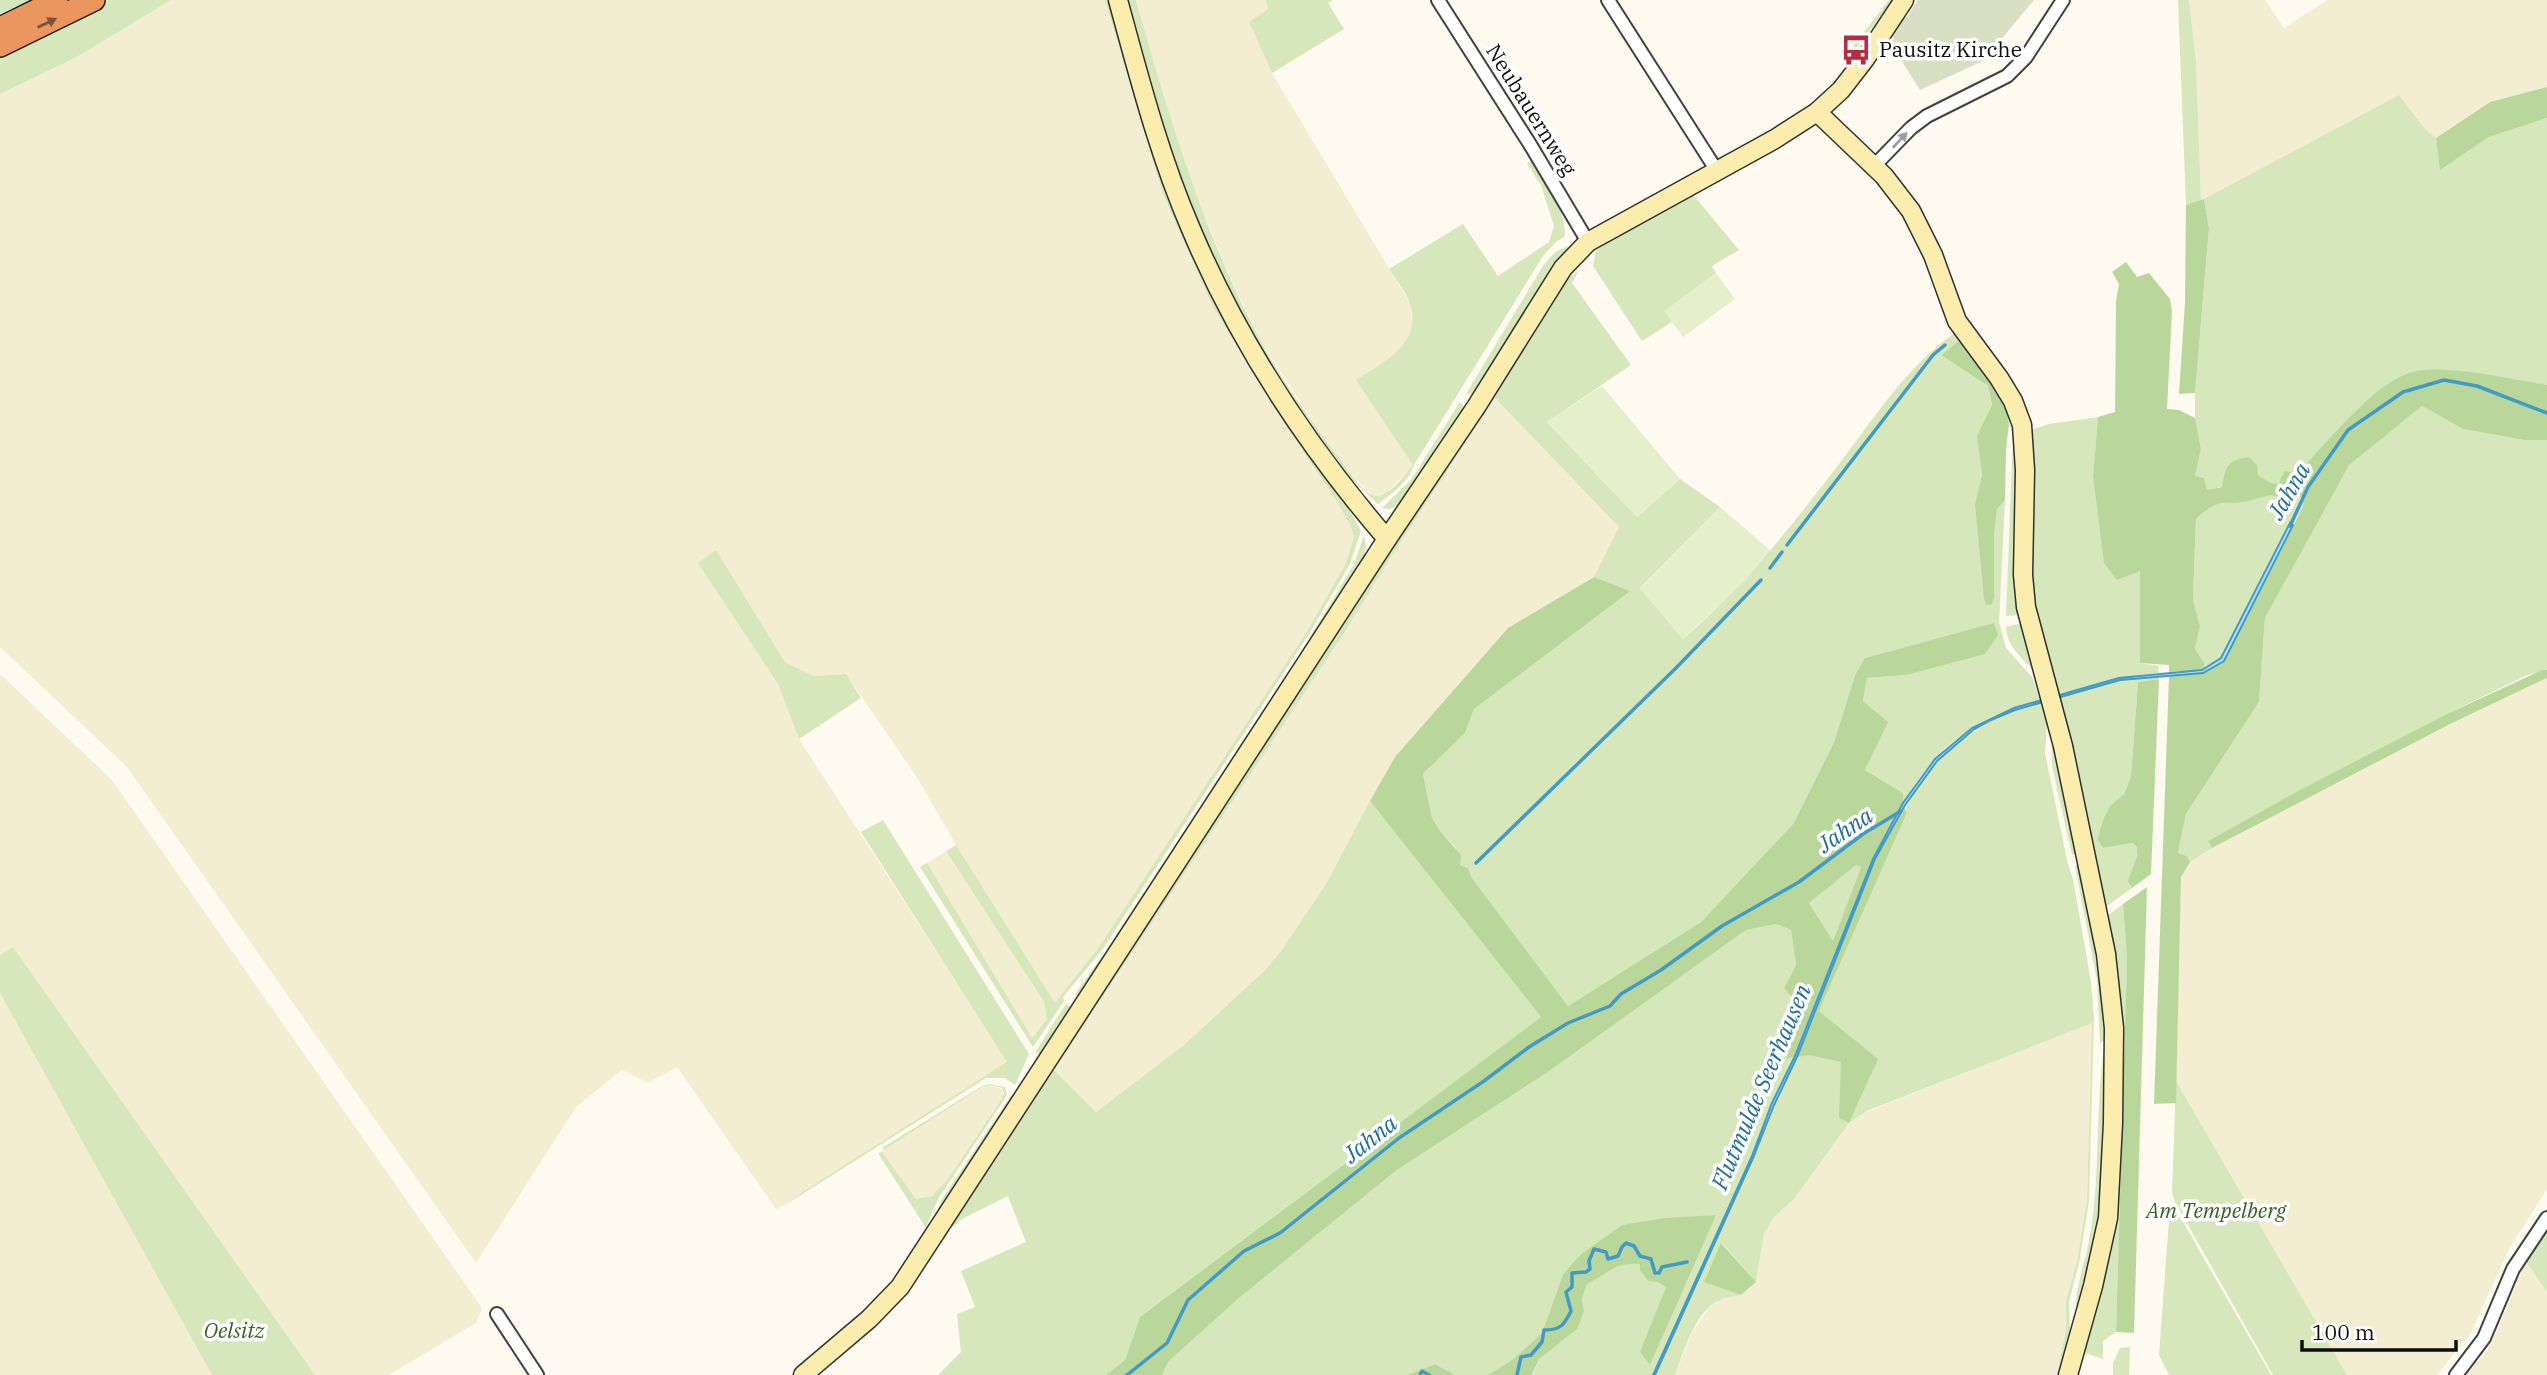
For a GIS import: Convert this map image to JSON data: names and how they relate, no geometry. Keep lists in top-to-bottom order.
{
  "streets": {
    "street": ["Neubauernweg"]
  },
  "water": ["Jahna", "Flutmulde Seerhausen"],
  "parks": ["Am Tempelberg", "Oelsitz"],
  "places": {
    "bus stop": ["Pausitz Kirche"]
  },
  "scale_bar": "100 m"
}
